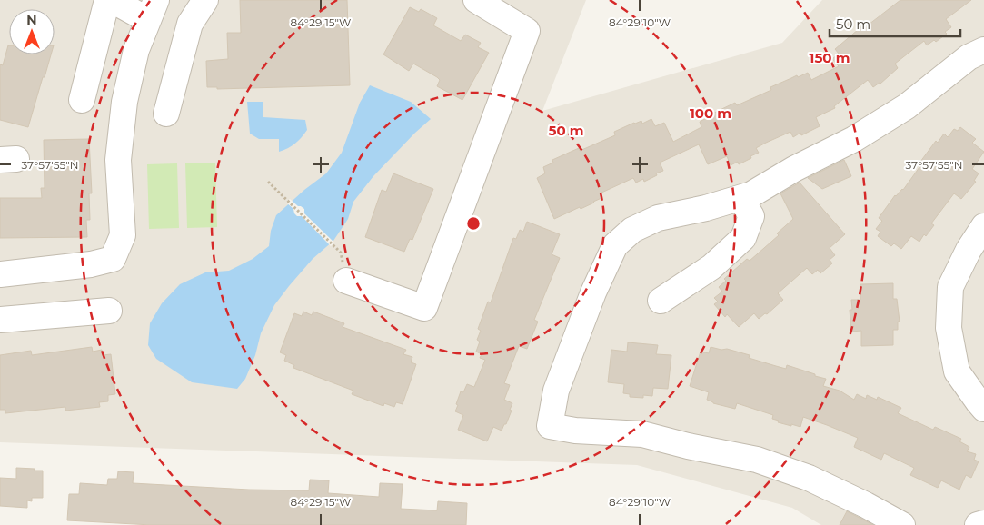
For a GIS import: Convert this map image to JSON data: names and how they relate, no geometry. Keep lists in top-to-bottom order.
{
  "scale_bar": "50 m",
  "north": "top",
  "coordinates": ["84°29'15\"W", "84°29'10\"W", "37°57'55\"N"],
  "rings": ["150 m", "100 m", "50 m"]
}
